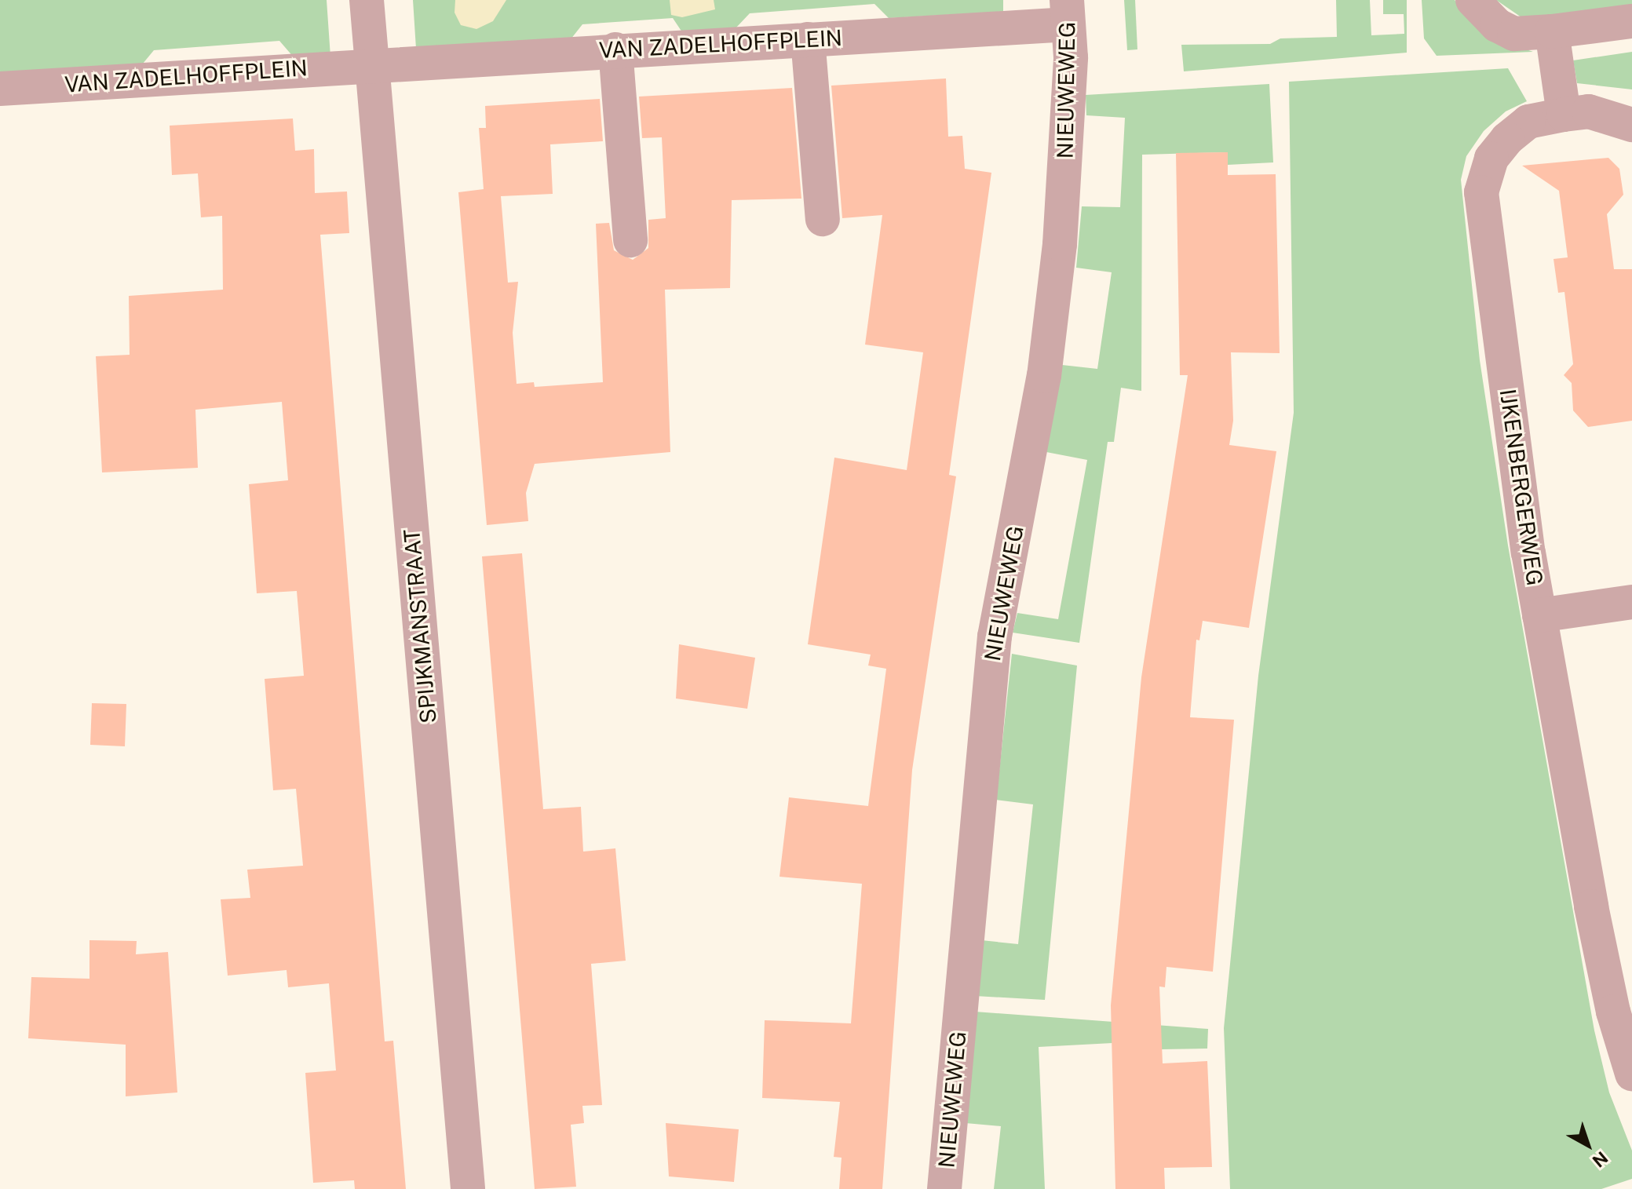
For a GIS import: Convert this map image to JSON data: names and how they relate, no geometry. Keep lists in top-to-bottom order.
{
  "streets": {
    "street": [
      "VAN ZADELHOFFPLEIN",
      "NIEUWEWEG",
      "IJKENBERGERWEG",
      "SPIJKMANSTRAAT"
    ]
  },
  "crossings": [
    ["VAN ZADELHOFFPLEIN", "NIEUWEWEG"],
    ["VAN ZADELHOFFPLEIN", "SPIJKMANSTRAAT"]
  ],
  "north": "bottom right"
}
